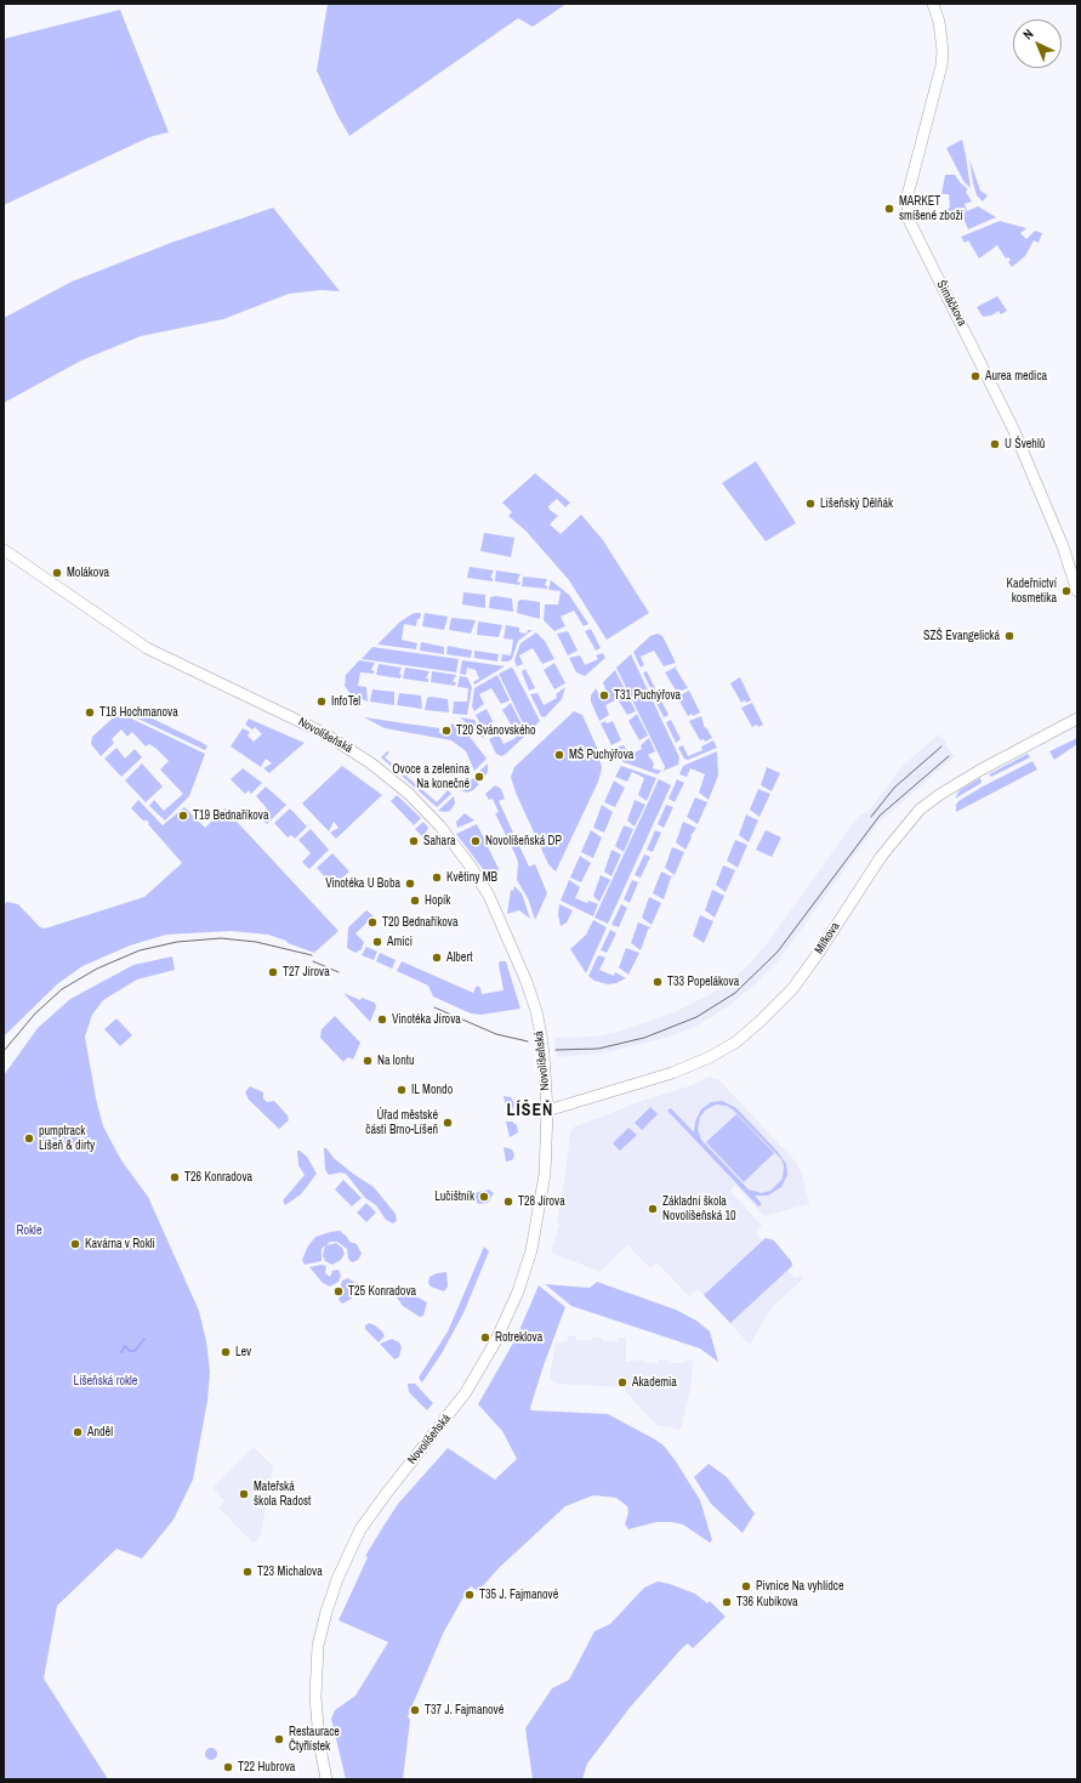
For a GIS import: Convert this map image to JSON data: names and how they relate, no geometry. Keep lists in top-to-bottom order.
{
  "streets": {
    "street": ["Šimáčkova", "Novolíšeňská", "Mifkova"]
  },
  "crossings": [
    ["Novolíšeňská", "Mifkova"]
  ],
  "districts": ["LÍŠEŇ"],
  "parks": ["Rokle", "Líšeňská rokle"],
  "places": [
    "MARKET smíšené zboží",
    "Aurea medica",
    "U Švehlů",
    "Líšeňský Dělňák",
    "Molákova",
    "Kadeřnictví kosmetika",
    "SZŠ Evangelická",
    "T31 Puchýřova",
    "InfoTel",
    "T18 Hochmanova",
    "T20 Svánovského",
    "MŠ Puchýřova",
    "Ovoce a zelenina Na konečné",
    "T19 Bednaříkova",
    "Sahara",
    "Novolíšeňská DP",
    "Květiny MB",
    "Vinotéka U Boba",
    "Hopík",
    "T20 Bednaříkova",
    "Amici",
    "Albert",
    "T27 Jírova",
    "T33 Popelákova",
    "Vinotéka Jírova",
    "Na lontu",
    "IL Mondo",
    "Úřad městské části Brno-Líšeň",
    "pumptrack Líšeň & dirty",
    "T26 Konradova",
    "Lučištník",
    "T28 Jírova",
    "Základní škola Novolíšeňská 10",
    "Kavárna v Rokli",
    "T25 Konradova",
    "Rotreklova",
    "Lev",
    "Akademia",
    "Anděl",
    "Mateřská škola Radost",
    "T23 Michalova",
    "Pivnice Na vyhlídce",
    "T35 J. Fajmanové",
    "T36 Kubíkova",
    "T37 J. Fajmanové",
    "Restaurace Čtyřlístek",
    "T22 Hubrova"
  ],
  "north": "top left"
}
